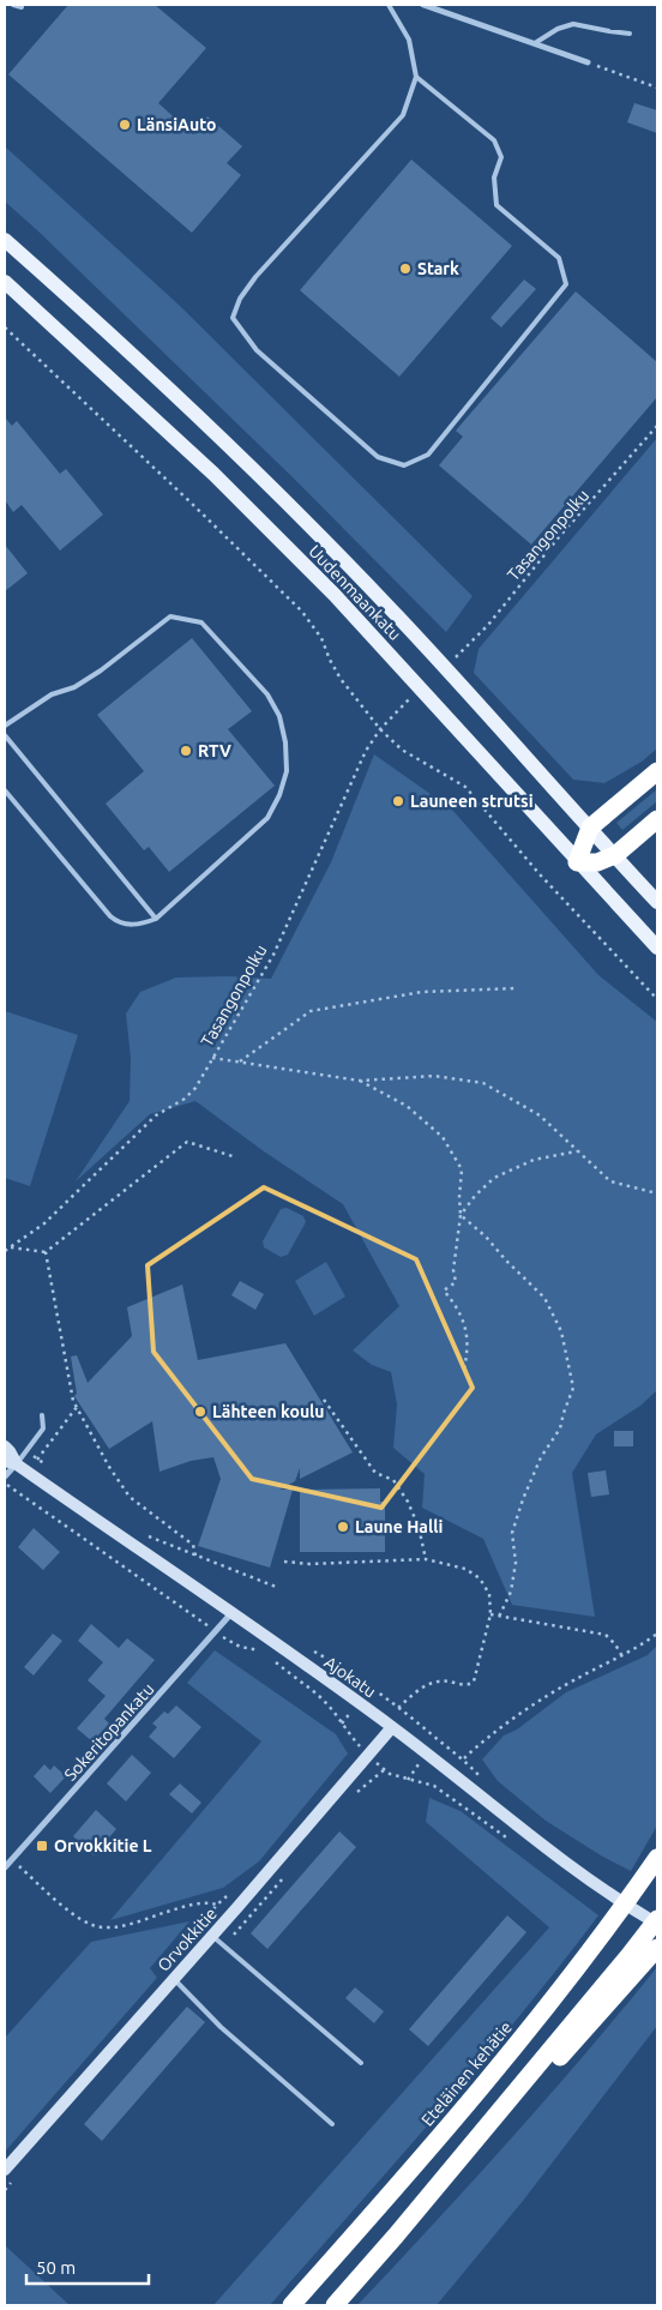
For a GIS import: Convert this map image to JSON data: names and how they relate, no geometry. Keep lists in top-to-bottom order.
{
  "streets": {
    "highway": ["Eteläinen kehätie"],
    "main road": ["Uudenmaankatu"],
    "street": ["Ajokatu", "Sokeritopankatu", "Orvokkitie"],
    "path": ["Tasangonpolku"]
  },
  "crossings": [
    ["Ajokatu", "Sokeritopankatu"],
    ["Ajokatu", "Orvokkitie"]
  ],
  "places": {
    "other": [
      "LänsiAuto",
      "Stark",
      "RTV",
      "Launeen strutsi",
      "Lähteen koulu",
      "Laune Halli"
    ],
    "transit": ["Orvokkitie L"]
  },
  "scale_bar": "50 m"
}
